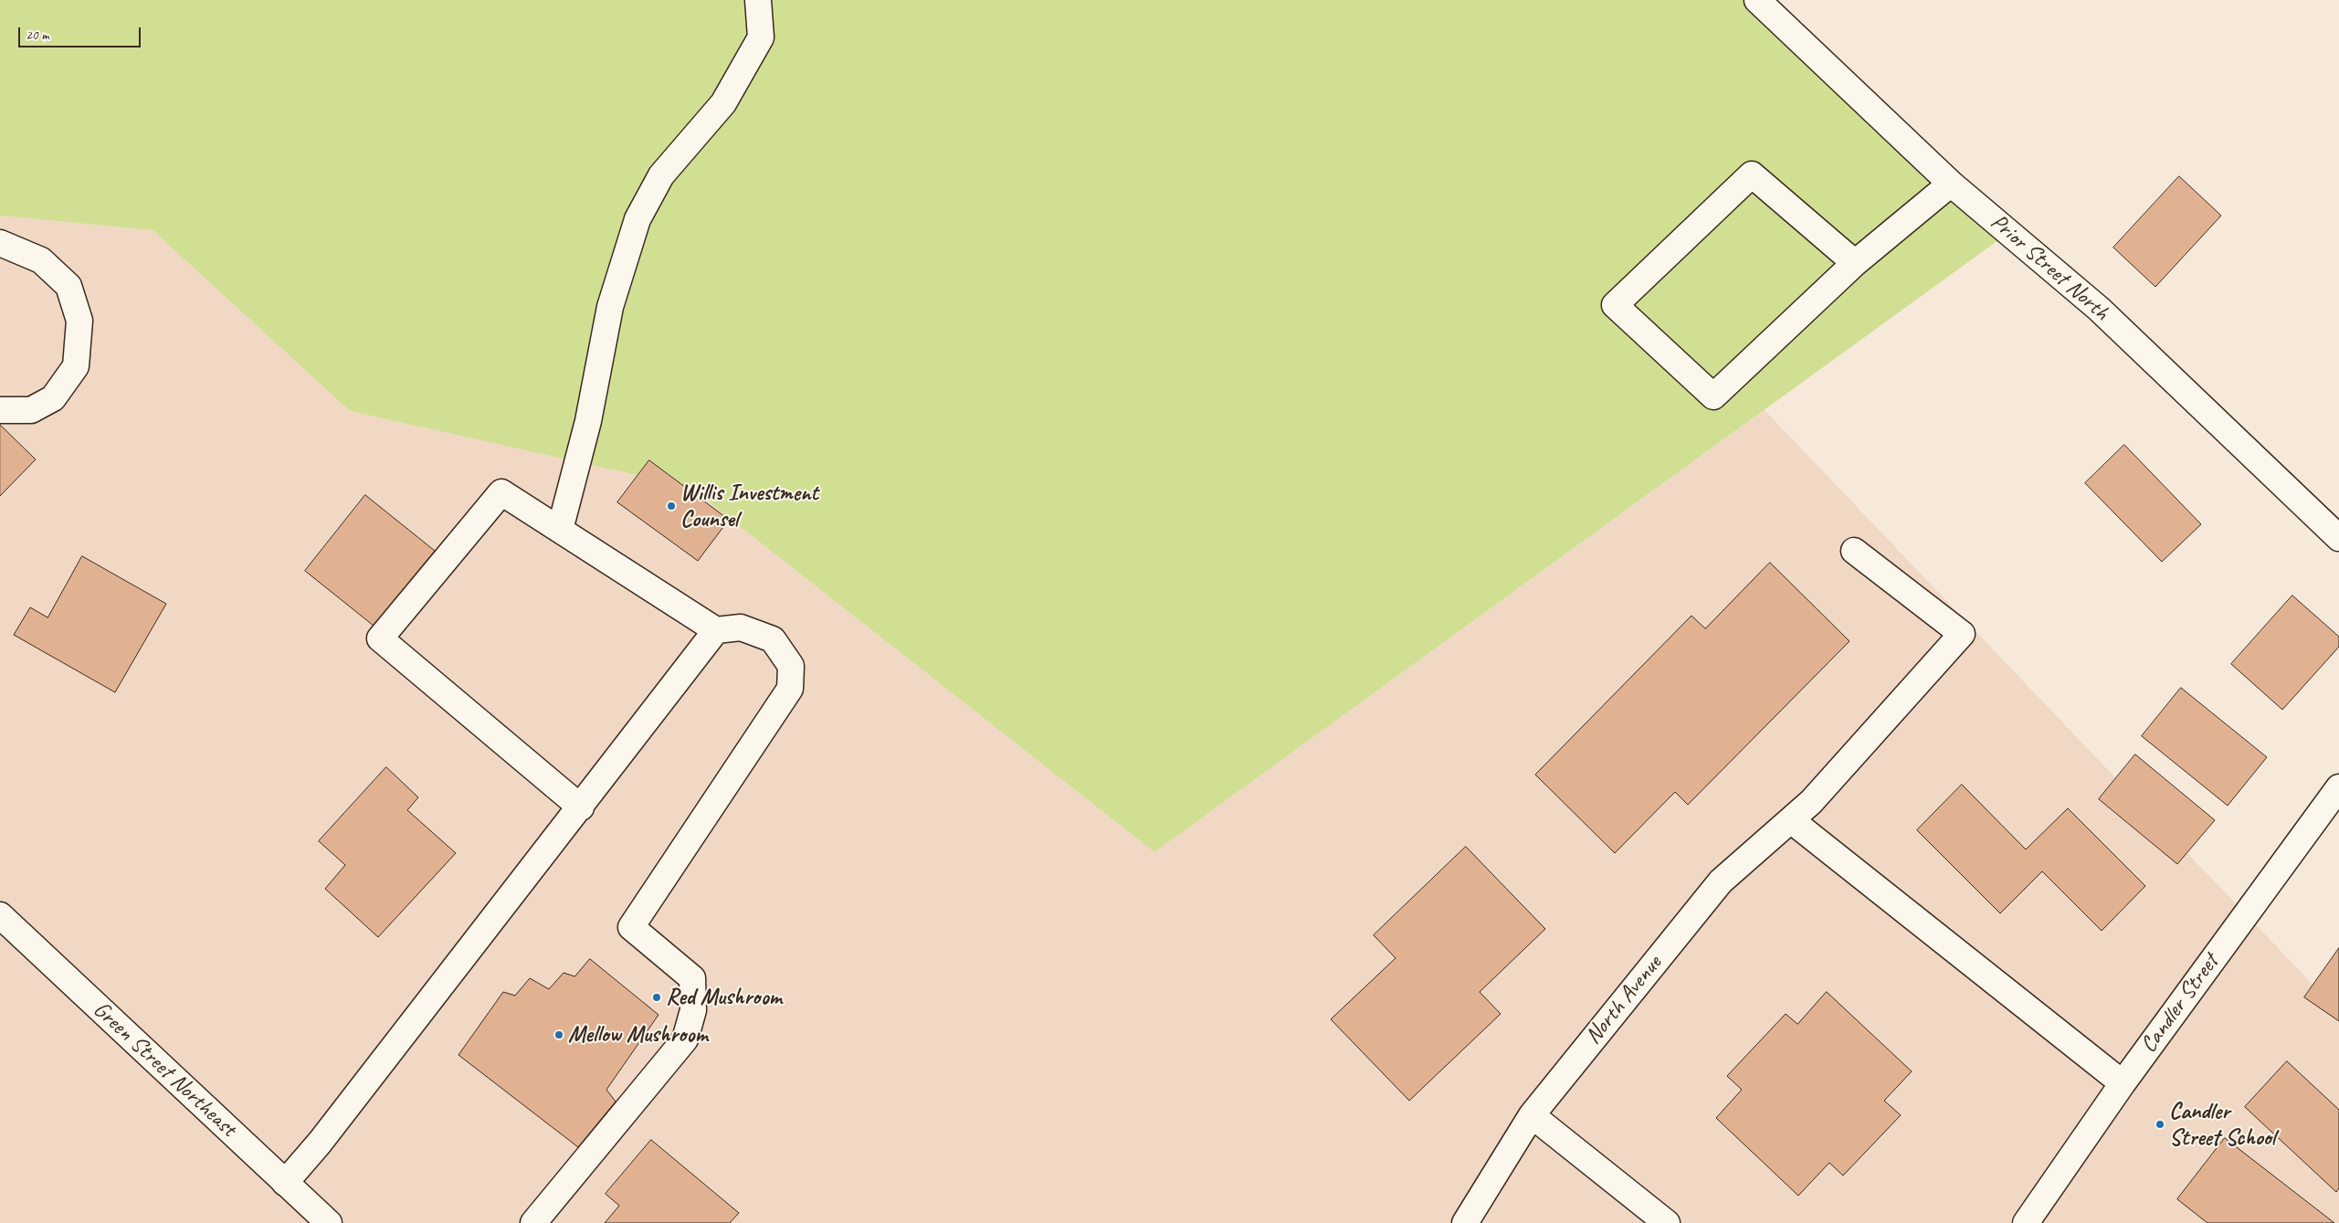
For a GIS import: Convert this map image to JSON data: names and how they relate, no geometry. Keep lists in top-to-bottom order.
{
  "streets": {
    "main road": [
      "Prior Street North",
      "North Avenue",
      "Candler Street",
      "Green Street Northeast"
    ]
  },
  "places": [
    "Willis Investment Counsel",
    "Red Mushroom",
    "Mellow Mushroom",
    "Candler Street School"
  ],
  "scale_bar": "20 m"
}
